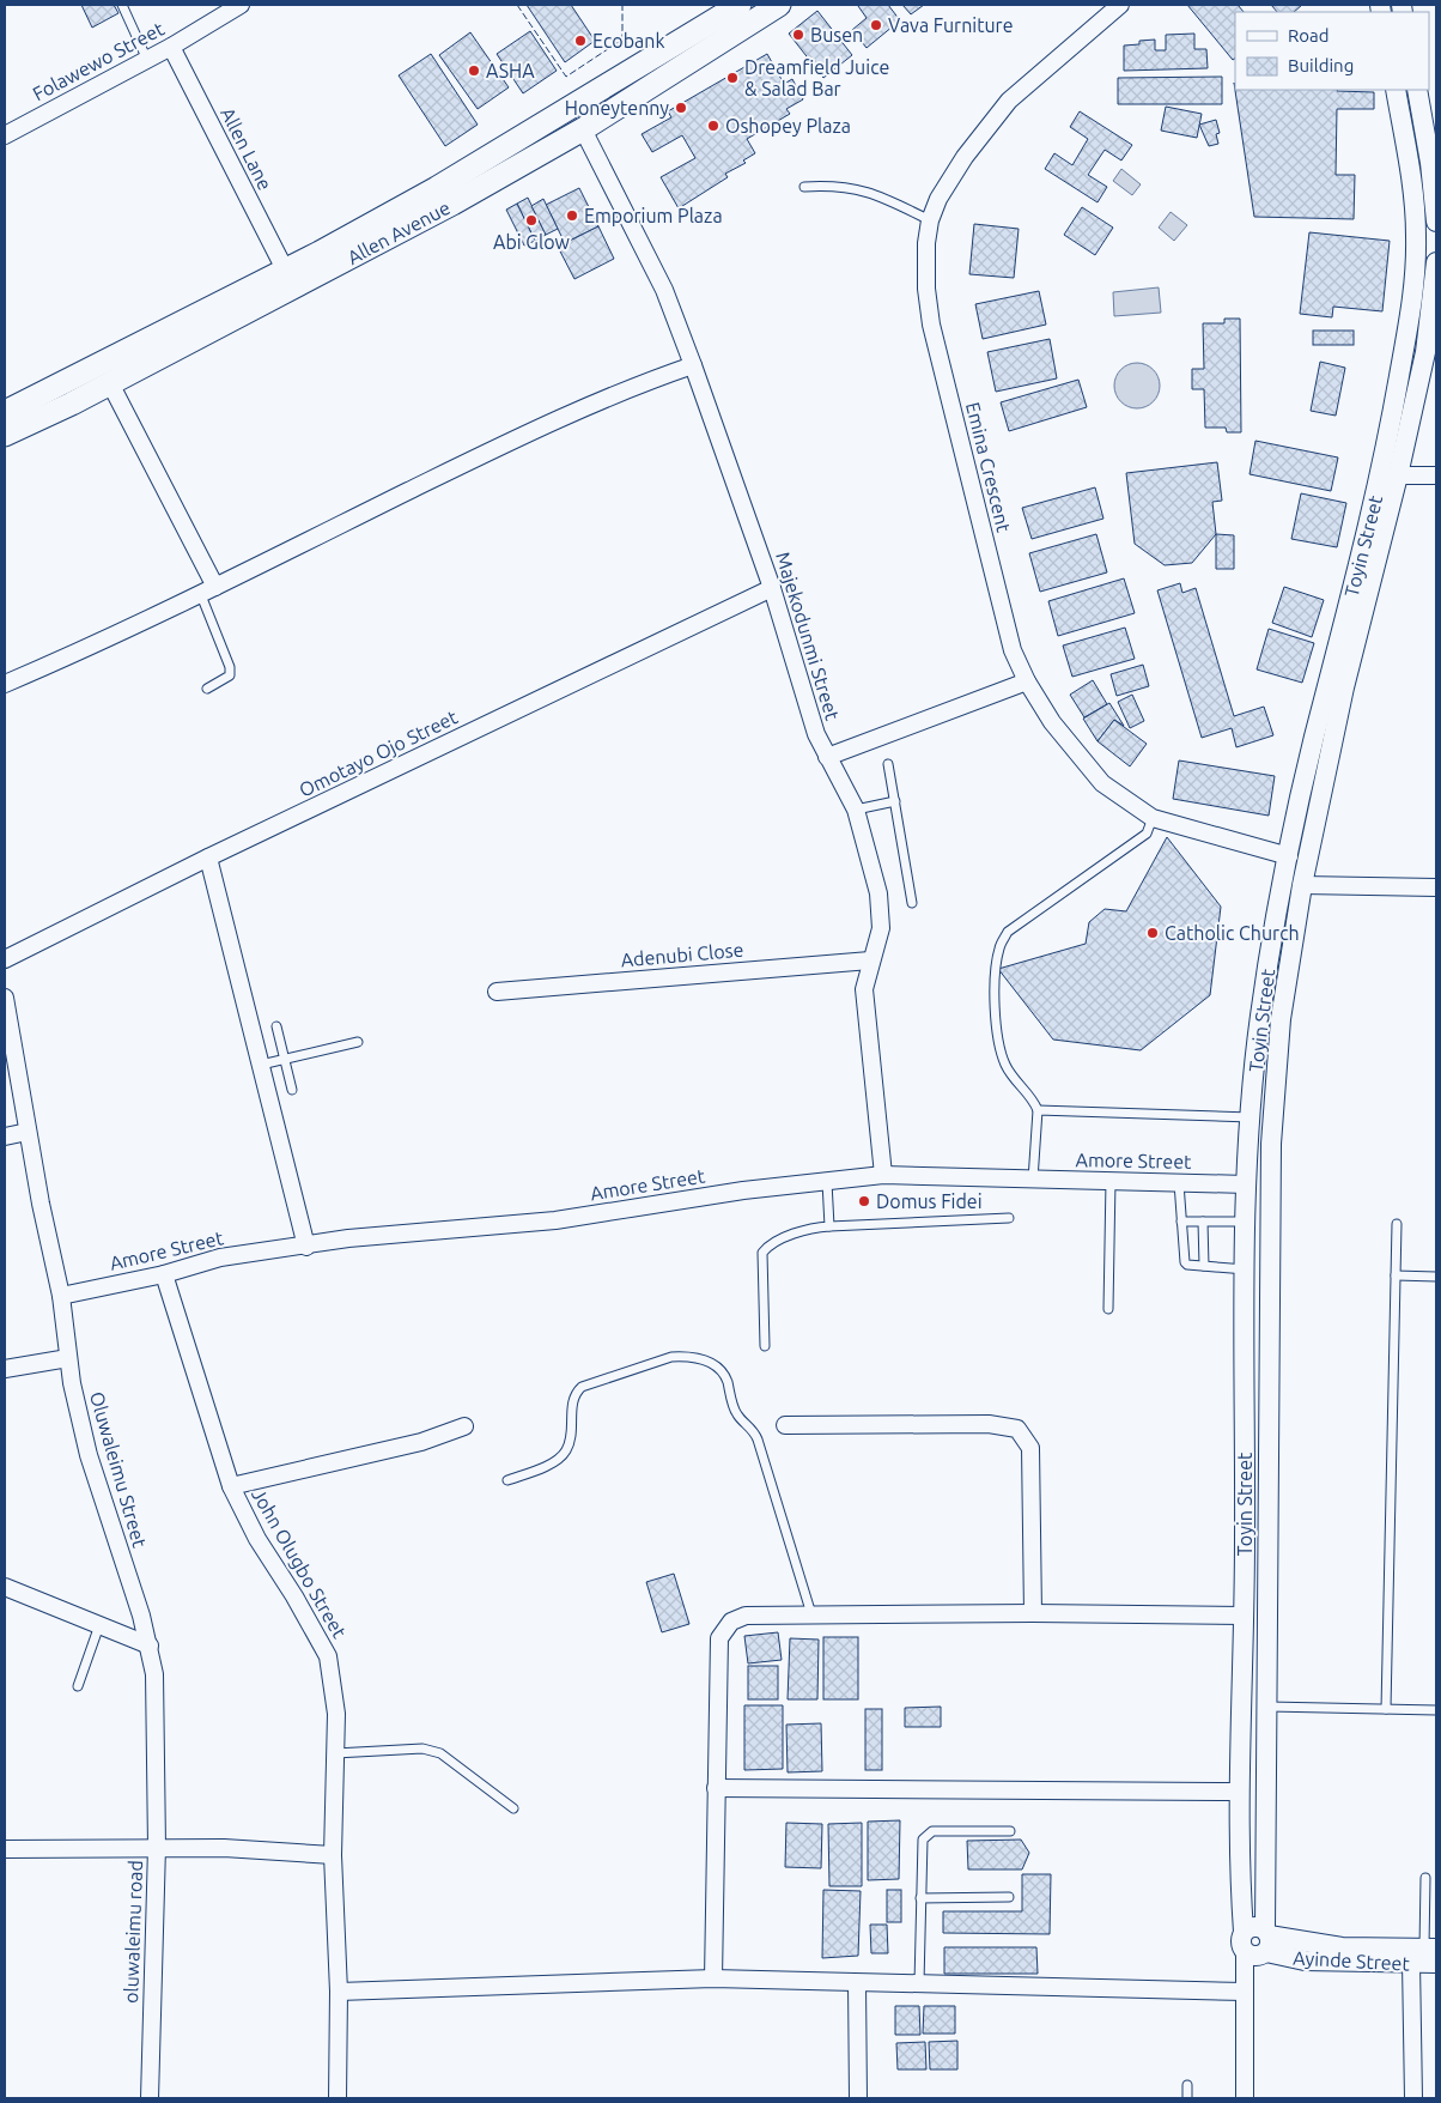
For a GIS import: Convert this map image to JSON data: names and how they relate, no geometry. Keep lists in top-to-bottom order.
{
  "streets": {
    "main road": ["Allen Avenue"],
    "street": [
      "Folawewo Street",
      "Allen Lane",
      "Emina Crescent",
      "Toyin Street",
      "Majekodunmi Street",
      "Omotayo Ojo Street",
      "Adenubi Close",
      "Amore Street",
      "Oluwaleimu Street",
      "John Olugbo Street",
      "oluwaleimu road",
      "Ayinde Street"
    ]
  },
  "crossings": [
    ["Folawewo Street", "Allen Lane"],
    ["Allen Lane", "Allen Avenue"],
    ["Allen Avenue", "Majekodunmi Street"],
    ["Emina Crescent", "Toyin Street"],
    ["Toyin Street", "Amore Street"],
    ["Toyin Street", "Ayinde Street"],
    ["Majekodunmi Street", "Omotayo Ojo Street"],
    ["Majekodunmi Street", "Adenubi Close"],
    ["Majekodunmi Street", "Amore Street"],
    ["Amore Street", "Oluwaleimu Street"],
    ["Amore Street", "John Olugbo Street"],
    ["Oluwaleimu Street", "oluwaleimu road"]
  ],
  "places": [
    "Vava Furniture",
    "Busen",
    "Ecobank",
    "ASHA",
    "Dreamfield Juice & Salad Bar",
    "Honeytenny",
    "Oshopey Plaza",
    "Emporium Plaza",
    "Abi Glow",
    "Catholic Church",
    "Domus Fidei"
  ],
  "legend": ["Road", "Building"]
}
